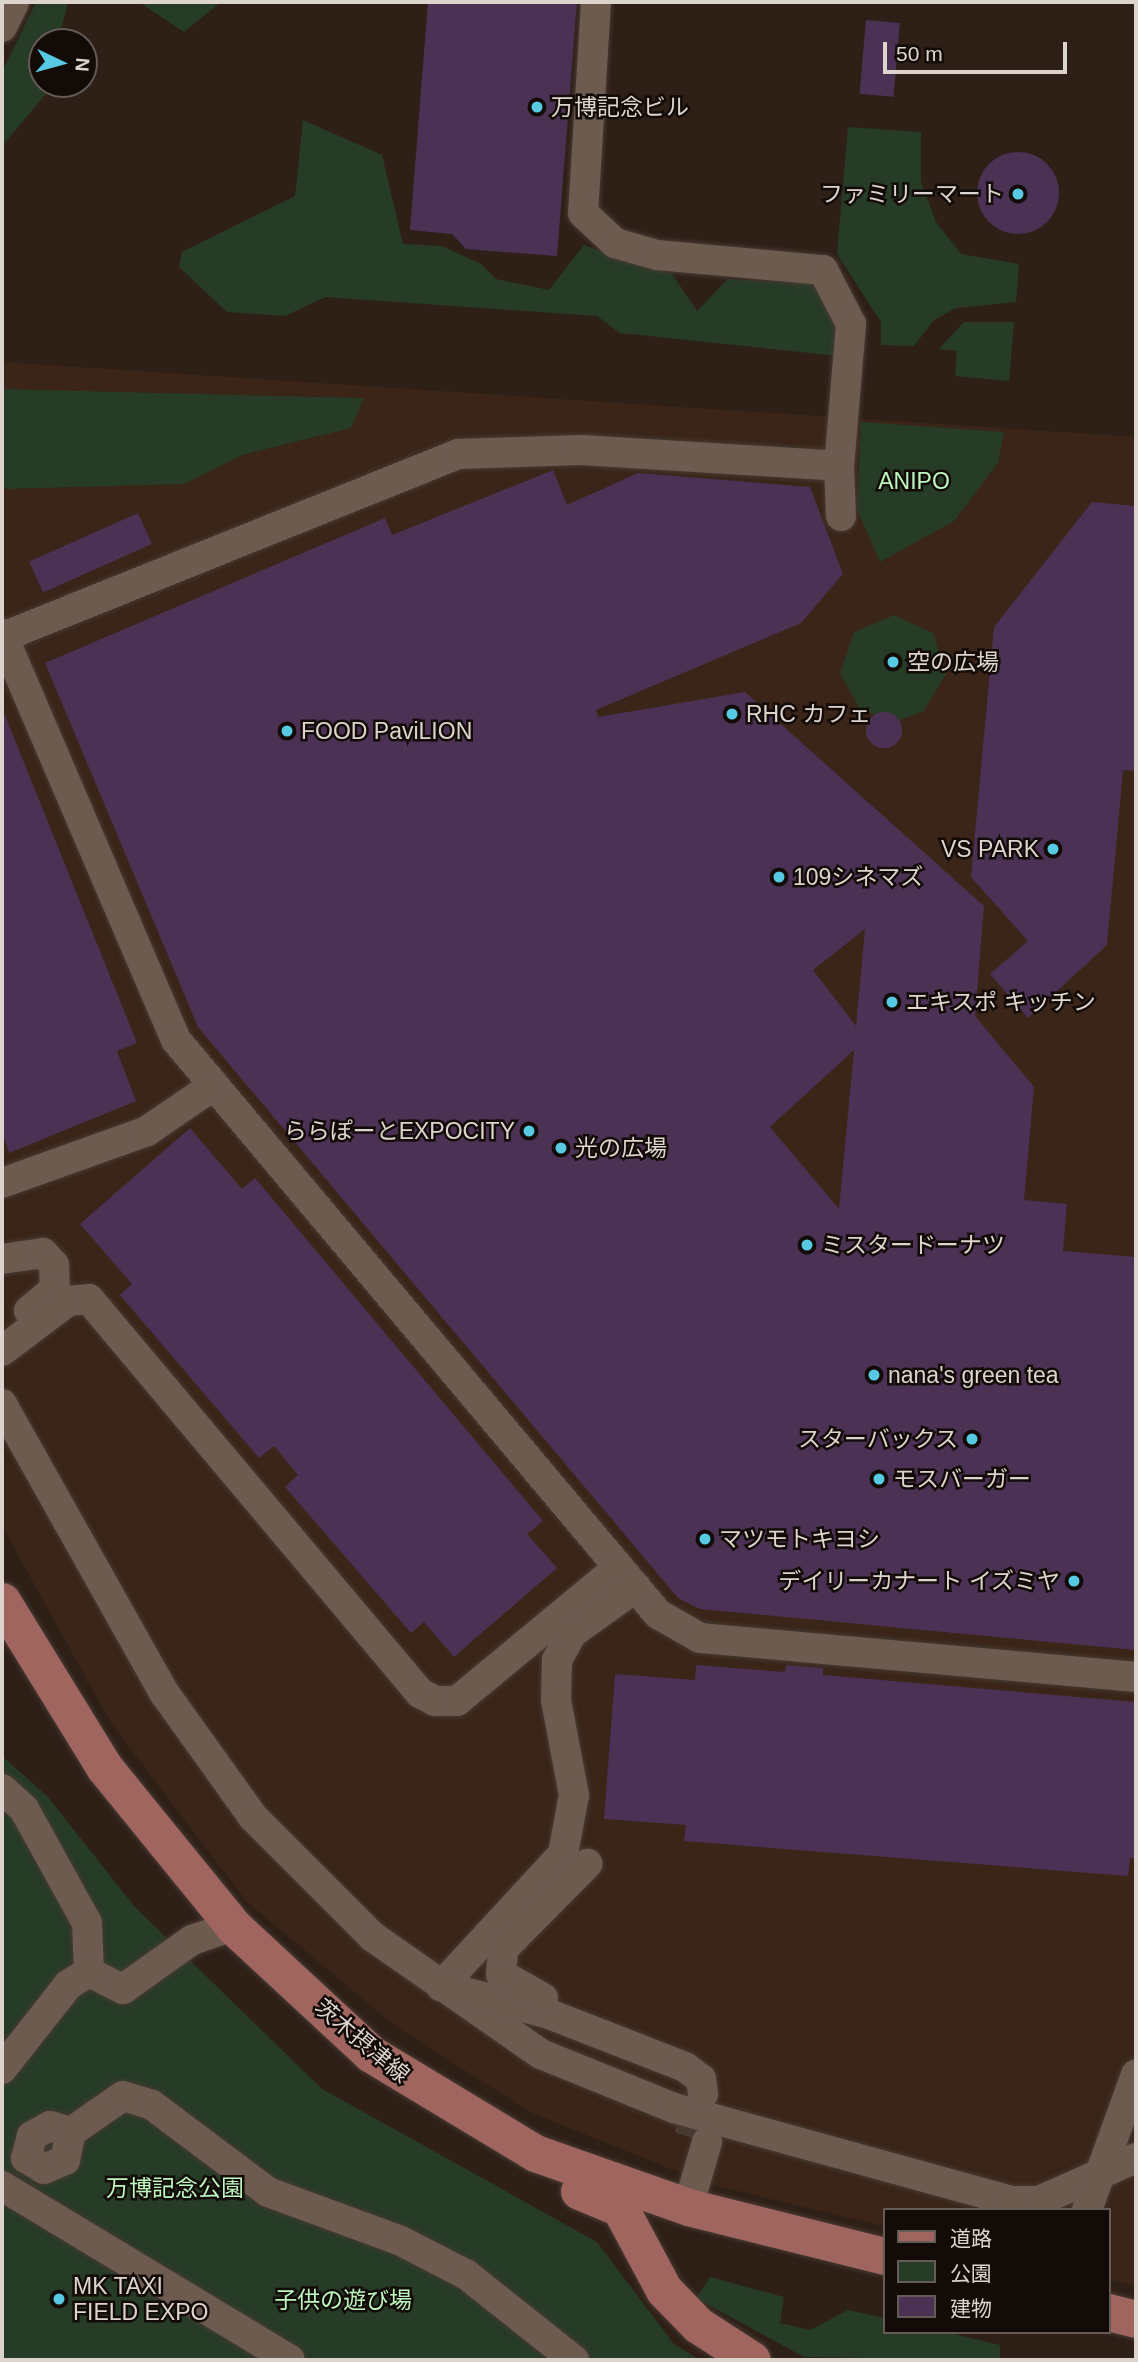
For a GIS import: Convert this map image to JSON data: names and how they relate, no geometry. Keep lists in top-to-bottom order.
{
  "streets": {
    "main road": ["茨木摂津線"]
  },
  "parks": ["ANIPO", "万博記念公園", "子供の遊び場"],
  "places": [
    "万博記念ビル",
    "ファミリーマート",
    "空の広場",
    "RHC カフェ",
    "FOOD PaviLION",
    "VS PARK",
    "109シネマズ",
    "エキスポ キッチン",
    "ららぽーとEXPOCITY",
    "光の広場",
    "ミスタードーナツ",
    "nana's green tea",
    "スターバックス",
    "モスバーガー",
    "マツモトキヨシ",
    "デイリーカナート イズミヤ",
    "MK TAXI FIELD EXPO"
  ],
  "legend": ["道路", "公園", "建物"],
  "scale_bar": "50 m",
  "north": "right"
}
